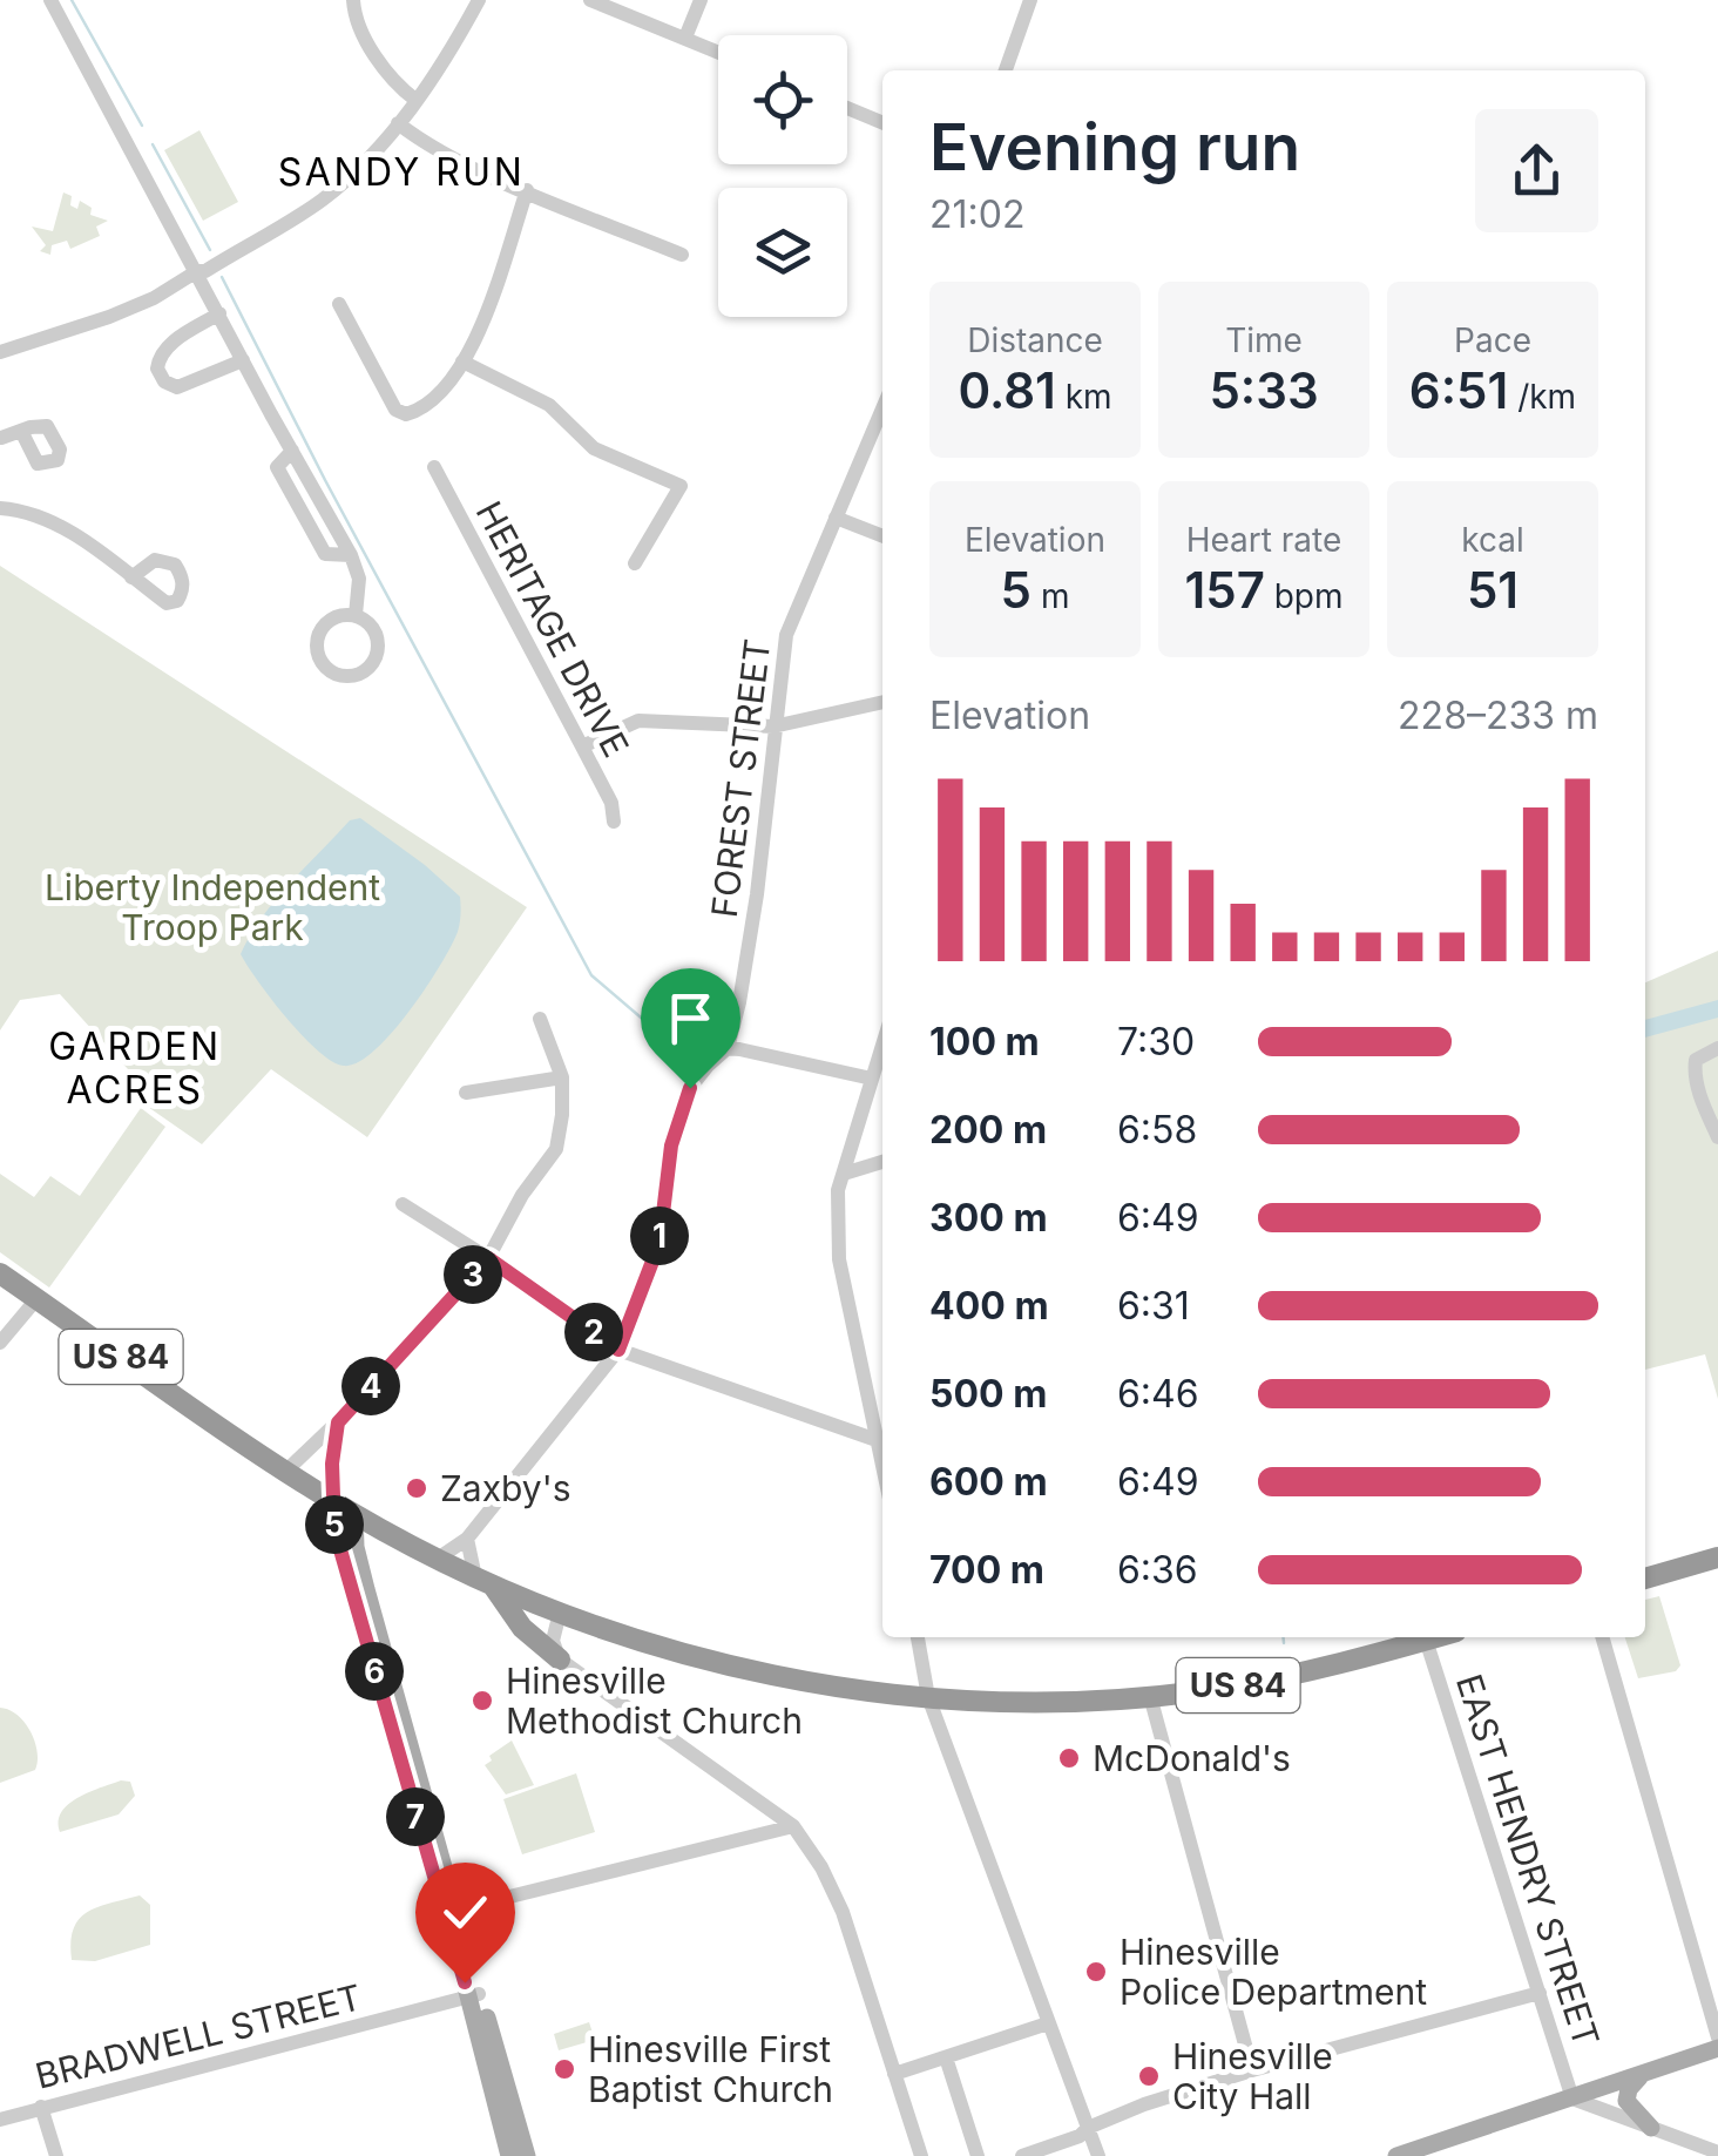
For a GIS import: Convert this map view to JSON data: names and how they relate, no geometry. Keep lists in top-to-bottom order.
{
  "streets": {
    "highway": ["US 84"],
    "street": [
      "HERITAGE DRIVE",
      "FOREST STREET",
      "EAST HENDRY STREET",
      "BRADWELL STREET"
    ]
  },
  "crossings": [
    ["US 84", "EAST HENDRY STREET"]
  ],
  "districts": ["SANDY RUN", "GARDEN ACRES"],
  "parks": ["Liberty Independent Troop Park"],
  "places": [
    "Zaxby's",
    "Hinesville Methodist Church",
    "McDonald's",
    "Hinesville Police Department",
    "Hinesville First Baptist Church",
    "Hinesville City Hall"
  ],
  "page": {
    "heading": ["Evening run", "21:02"],
    "stats": [
      ["Distance", "0.81 km"],
      ["Time", "5:33"],
      ["Pace", "6:51 /km"],
      ["Elevation", "5 m"],
      ["Heart rate", "157 bpm"],
      ["kcal", "51"]
    ],
    "chart": ["Elevation", "228–233 m"],
    "list": [
      {
        "name": "100 m",
        "note": "7:30"
      },
      {
        "name": "200 m",
        "note": "6:58"
      },
      {
        "name": "300 m",
        "note": "6:49"
      },
      {
        "name": "400 m",
        "note": "6:31"
      },
      {
        "name": "500 m",
        "note": "6:46"
      },
      {
        "name": "600 m",
        "note": "6:49"
      },
      {
        "name": "700 m",
        "note": "6:36"
      }
    ],
    "pins": [
      "1",
      "3",
      "2",
      "4",
      "5",
      "6",
      "7"
    ]
  }
}
